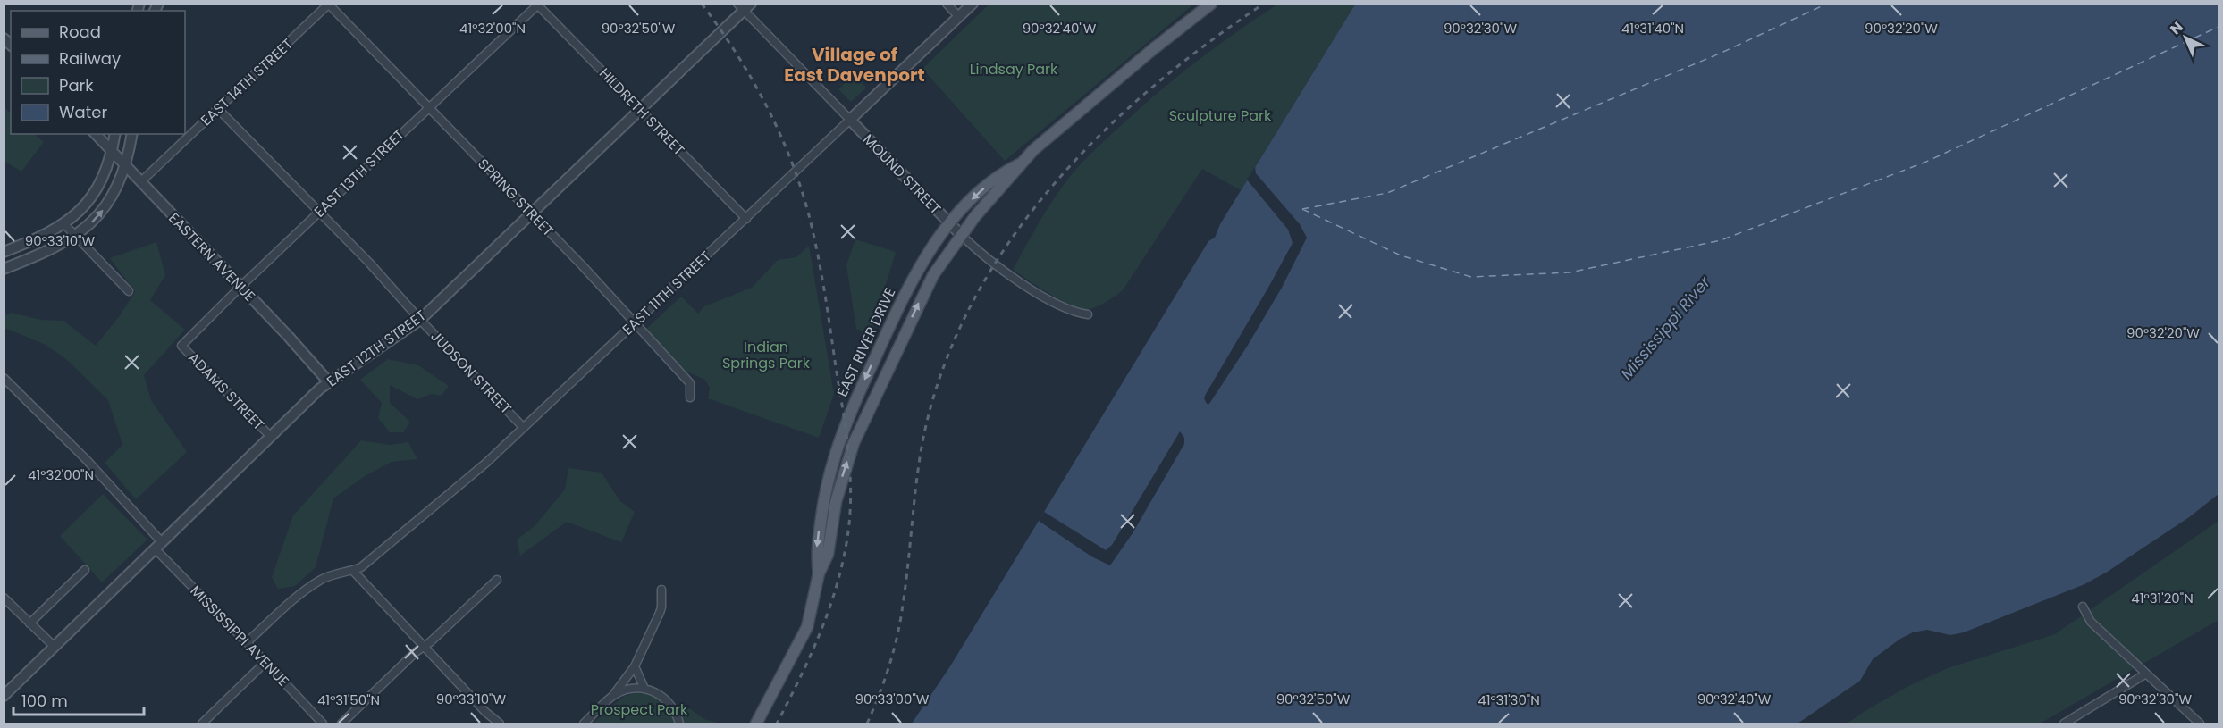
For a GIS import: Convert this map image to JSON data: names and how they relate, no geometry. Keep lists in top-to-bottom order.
{
  "streets": {
    "main road": ["EAST RIVER DRIVE"],
    "street": [
      "EAST 14TH STREET",
      "HILDRETH STREET",
      "EAST 13TH STREET",
      "MOUND STREET",
      "SPRING STREET",
      "EASTERN AVENUE",
      "EAST 11TH STREET",
      "EAST 12TH STREET",
      "JUDSON STREET",
      "ADAMS STREET",
      "MISSISSIPPI AVENUE"
    ]
  },
  "crossings": [
    ["EAST 14TH STREET", "SPRING STREET"],
    ["EAST 14TH STREET", "EASTERN AVENUE"],
    ["EAST 14TH STREET", "JUDSON STREET"],
    ["HILDRETH STREET", "EAST 13TH STREET"],
    ["HILDRETH STREET", "EAST 11TH STREET"],
    ["HILDRETH STREET", "EAST 12TH STREET"],
    ["EAST 13TH STREET", "SPRING STREET"],
    ["EAST 13TH STREET", "EASTERN AVENUE"],
    ["EAST 13TH STREET", "JUDSON STREET"],
    ["EAST 13TH STREET", "ADAMS STREET"],
    ["MOUND STREET", "EAST 11TH STREET"],
    ["MOUND STREET", "EAST RIVER DRIVE"],
    ["MOUND STREET", "EAST 12TH STREET"],
    ["SPRING STREET", "EAST 11TH STREET"],
    ["SPRING STREET", "EAST 12TH STREET"],
    ["EASTERN AVENUE", "EAST 12TH STREET"],
    ["EAST 11TH STREET", "JUDSON STREET"],
    ["EAST 11TH STREET", "MISSISSIPPI AVENUE"],
    ["EAST 12TH STREET", "JUDSON STREET"],
    ["EAST 12TH STREET", "ADAMS STREET"],
    ["EAST 12TH STREET", "MISSISSIPPI AVENUE"]
  ],
  "districts": ["Village of East Davenport"],
  "water": ["Mississippi River"],
  "parks": [
    "Lindsay Park",
    "Sculpture Park",
    "Indian Springs Park",
    "Prospect Park"
  ],
  "legend": [
    "Road",
    "Railway",
    "Park",
    "Water"
  ],
  "scale_bar": "100 m",
  "north": "top left",
  "coordinates": [
    "41°32'00\"N",
    "41°31'40\"N",
    "90°32'50\"W",
    "90°32'40\"W",
    "90°32'30\"W",
    "90°32'20\"W",
    "90°33'10\"W",
    "41°31'20\"N",
    "90°33'00\"W",
    "41°31'50\"N",
    "41°31'30\"N"
  ]
}
